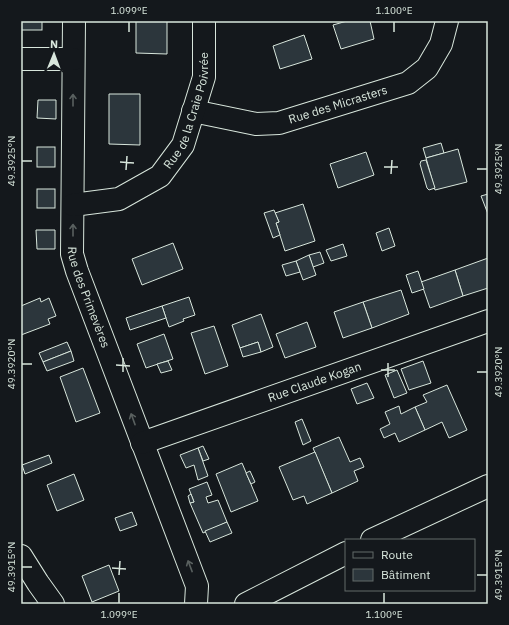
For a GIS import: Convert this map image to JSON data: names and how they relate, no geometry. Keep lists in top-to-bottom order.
{
  "streets": {
    "street": [
      "Rue des Micrasters",
      "Rue de la Craie Poivrée",
      "Rue des Primevères",
      "Rue Claude Kogan"
    ]
  },
  "crossings": [
    ["Rue des Micrasters", "Rue de la Craie Poivrée"],
    ["Rue de la Craie Poivrée", "Rue des Primevères"],
    ["Rue des Primevères", "Rue Claude Kogan"]
  ],
  "one_way": ["Rue des Primevères"],
  "legend": ["Route", "Bâtiment"],
  "north": "top",
  "coordinates": [
    "1.099°E",
    "1.100°E",
    "49.3925°N",
    "49.3920°N",
    "49.3915°N"
  ]
}
